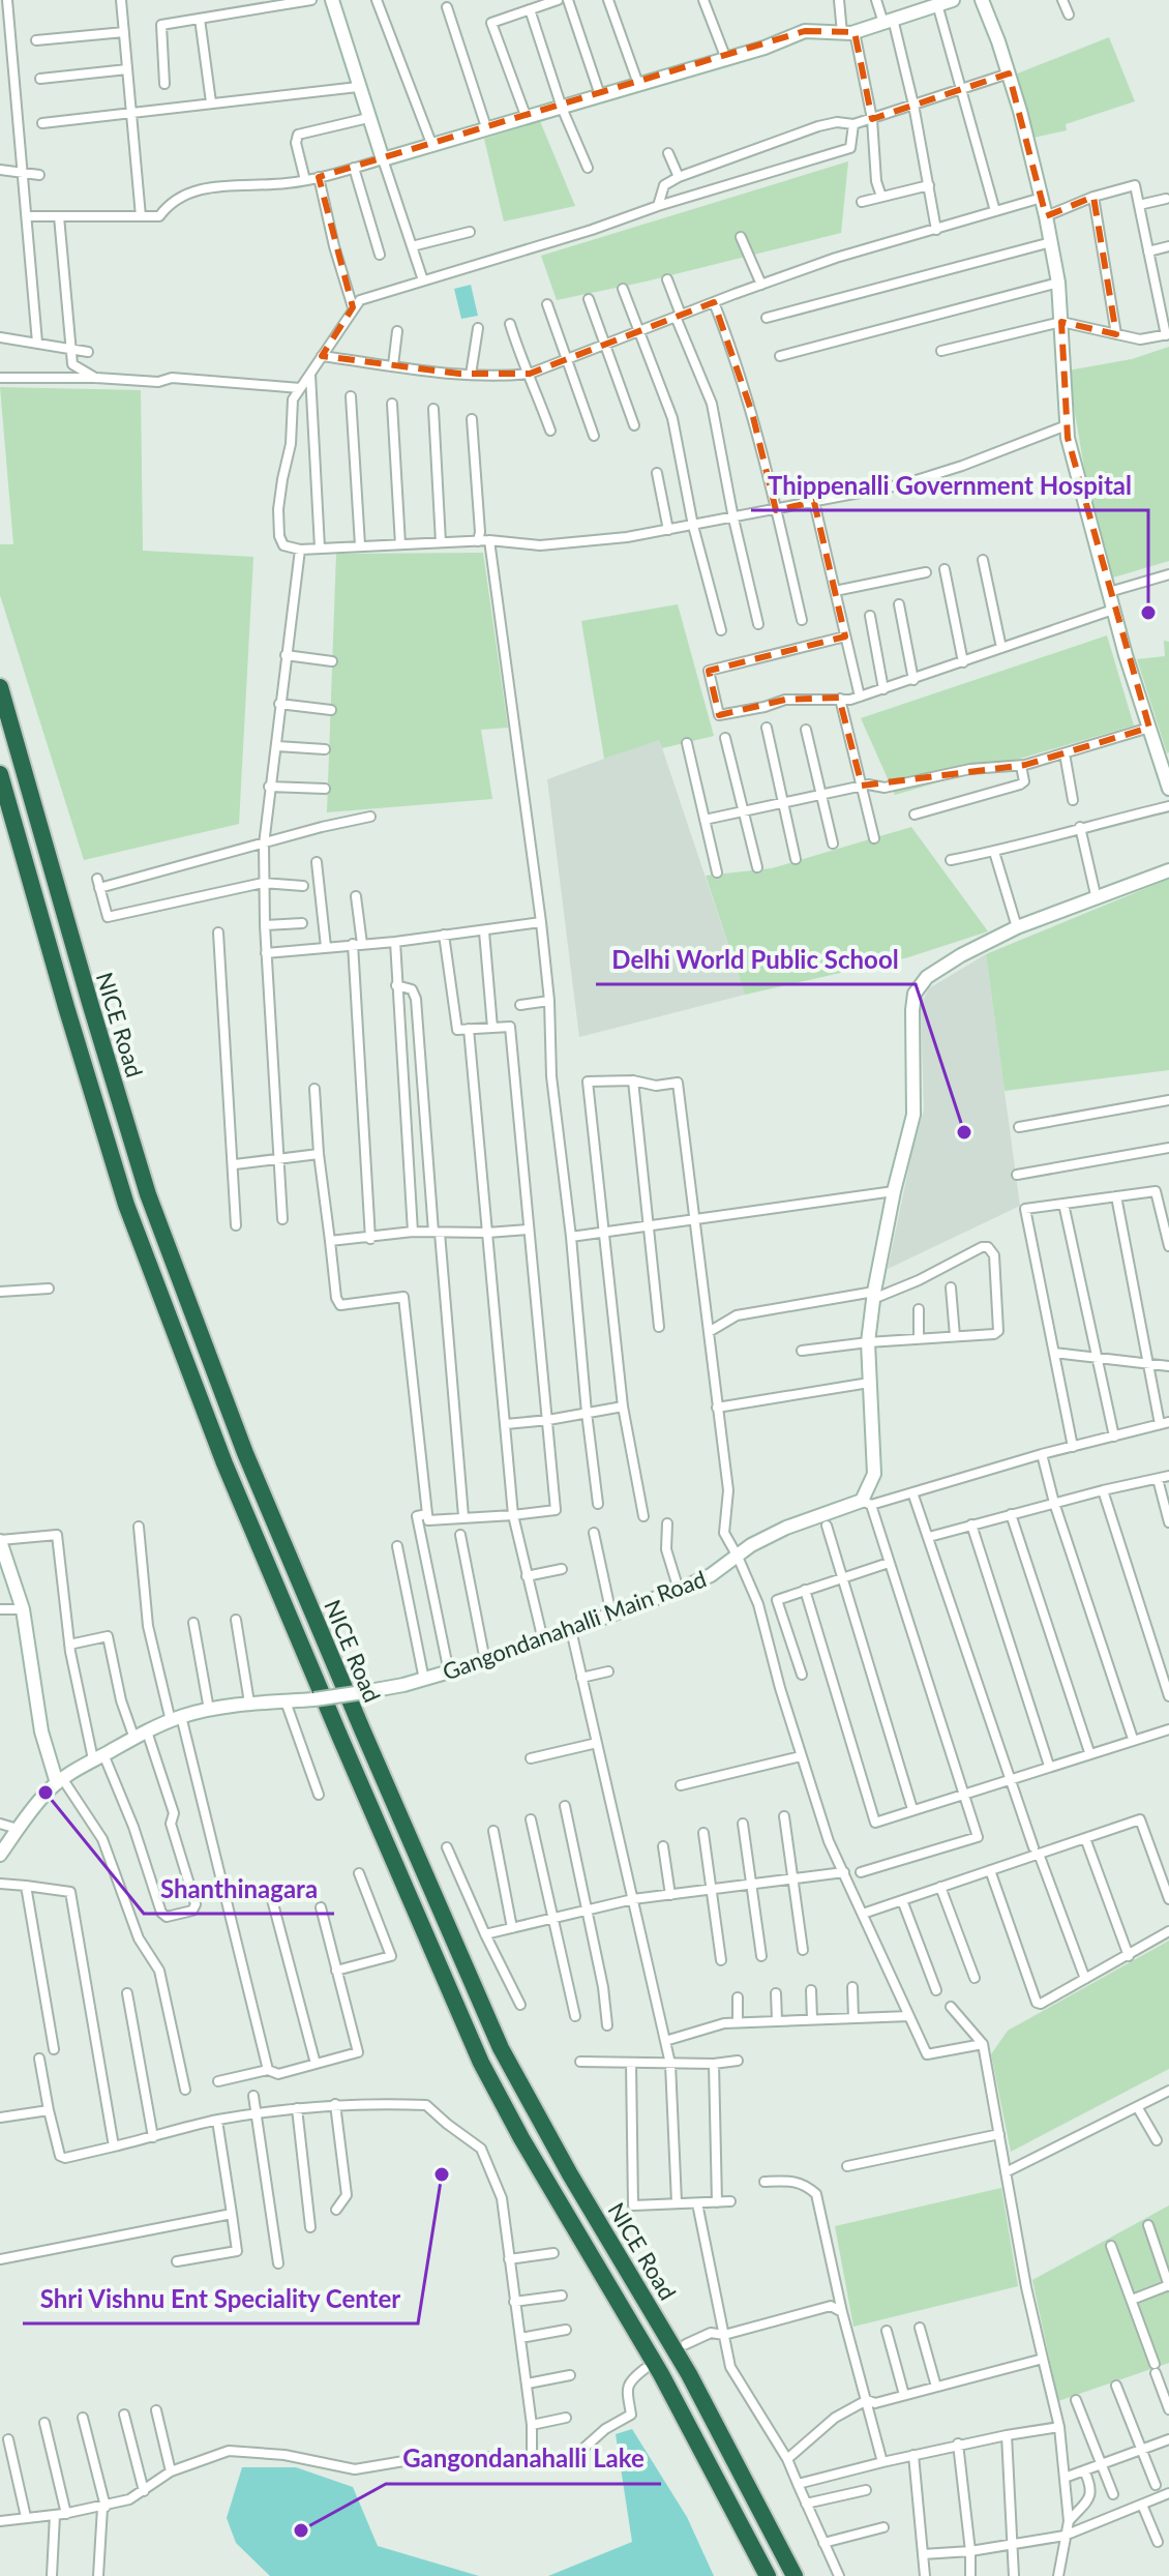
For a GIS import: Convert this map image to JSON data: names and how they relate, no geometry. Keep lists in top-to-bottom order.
{
  "streets": {
    "highway": ["NICE Road"],
    "street": ["Gangondanahalli Main Road"]
  },
  "places": [
    "Thippenalli Government Hospital",
    "Delhi World Public School",
    "Shanthinagara",
    "Shri Vishnu Ent Speciality Center",
    "Gangondanahalli Lake"
  ]
}
